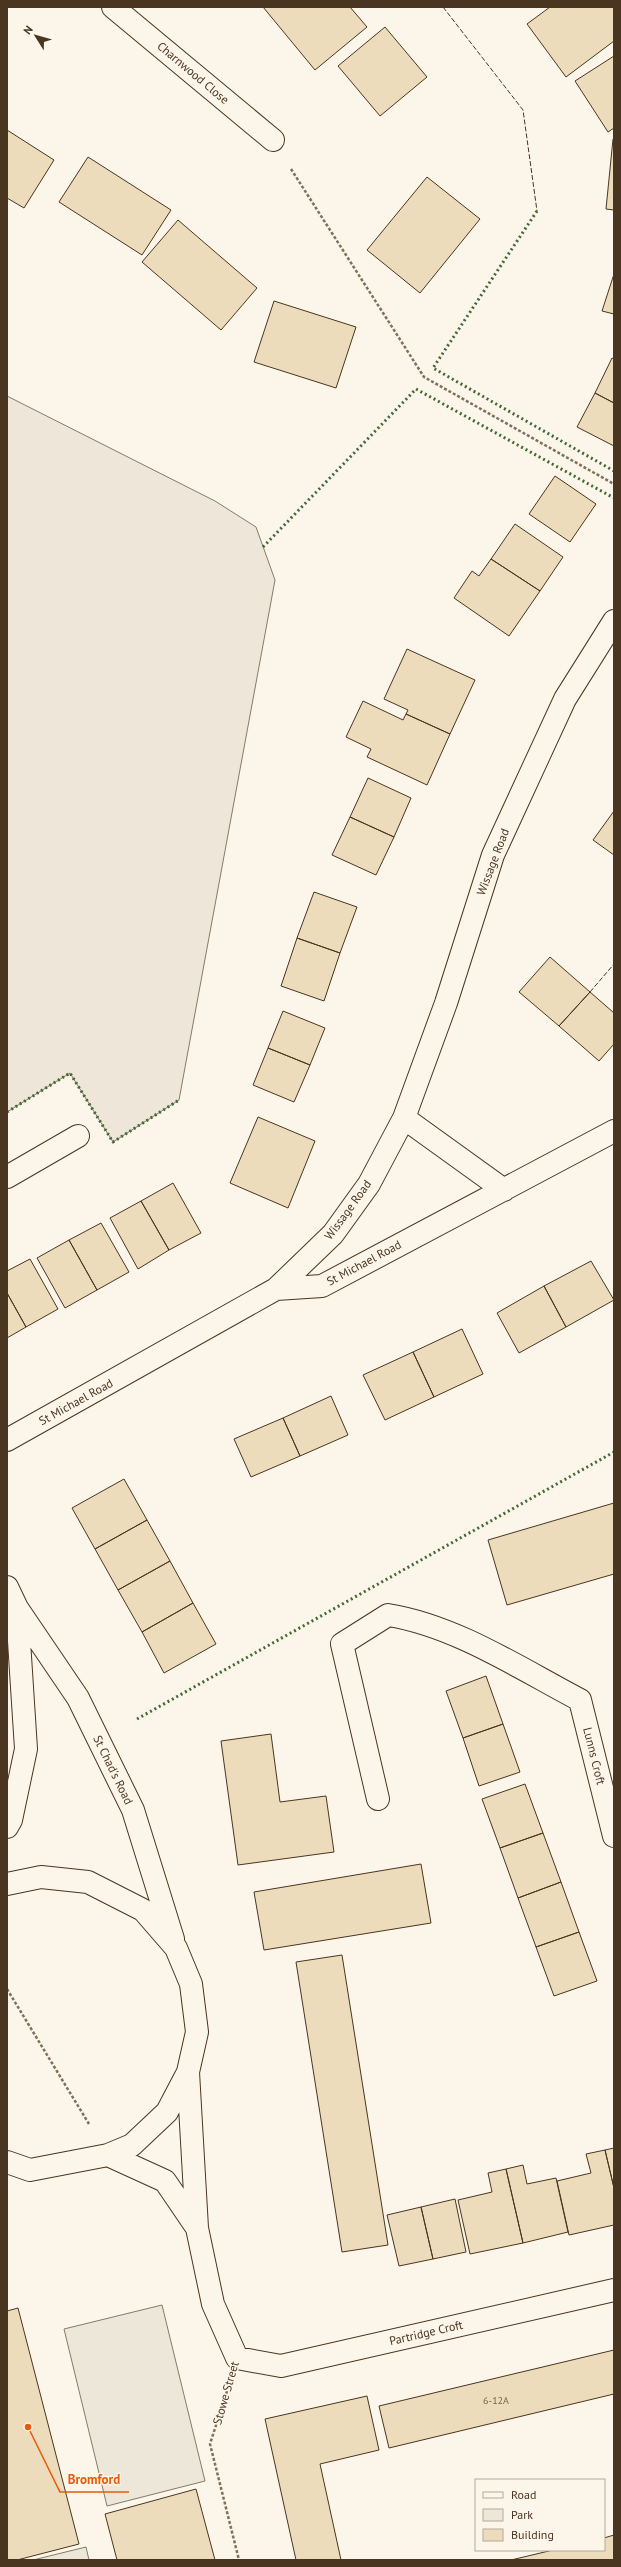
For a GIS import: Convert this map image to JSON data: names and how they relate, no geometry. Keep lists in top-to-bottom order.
{
  "streets": {
    "street": [
      "Charnwood Close",
      "Wissage Road",
      "St Michael Road",
      "Lunns Croft",
      "St Chad's Road",
      "Partridge Croft",
      "Stowe Street"
    ]
  },
  "crossings": [
    ["Wissage Road", "St Michael Road"],
    ["Partridge Croft", "Stowe Street"]
  ],
  "places": ["Bromford"],
  "house_numbers": ["6-12A"],
  "legend": ["Road", "Park", "Building"],
  "north": "top left"
}
